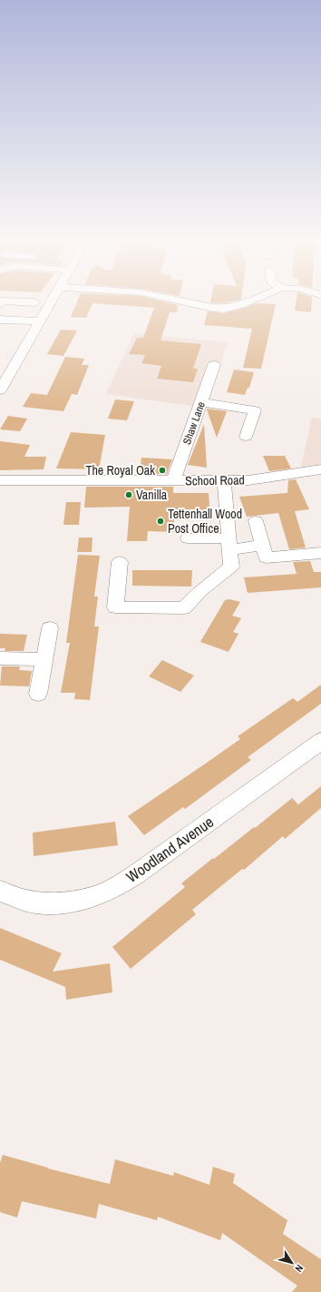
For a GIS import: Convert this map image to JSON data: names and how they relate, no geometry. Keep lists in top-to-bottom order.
{
  "streets": {
    "street": ["Shaw Lane", "School Road", "Woodland Avenue"]
  },
  "crossings": [
    ["Shaw Lane", "School Road"]
  ],
  "places": ["The Royal Oak", "Vanilla", "Tettenhall Wood Post Office"],
  "north": "bottom right"
}
